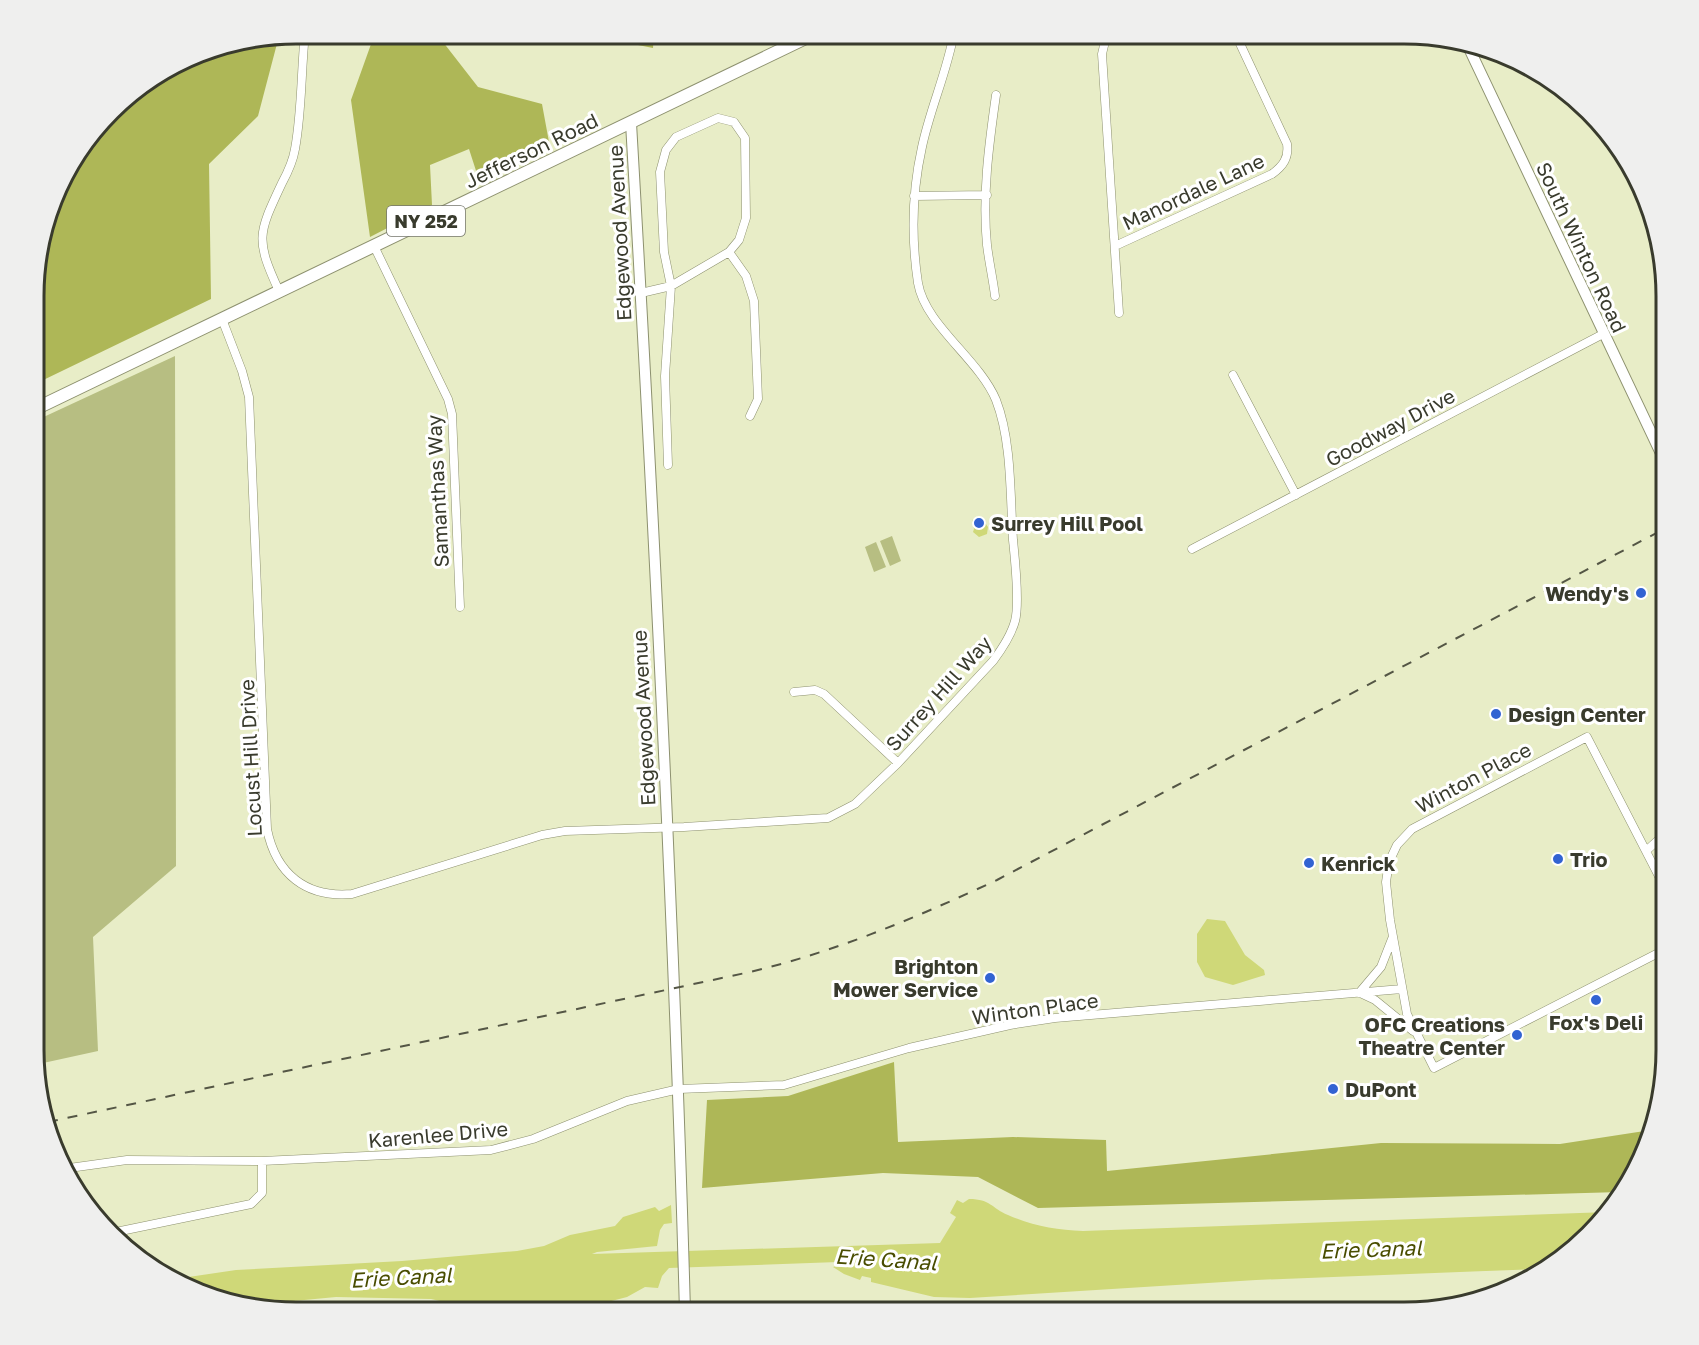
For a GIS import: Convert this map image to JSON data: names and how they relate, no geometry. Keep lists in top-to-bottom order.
{
  "streets": {
    "main road": ["Jefferson Road", "NY 252"],
    "street": [
      "Manordale Lane",
      "Edgewood Avenue",
      "South Winton Road",
      "Goodway Drive",
      "Samanthas Way",
      "Surrey Hill Way",
      "Locust Hill Drive",
      "Winton Place",
      "Karenlee Drive"
    ]
  },
  "crossings": [
    ["Jefferson Road", "Edgewood Avenue"],
    ["Jefferson Road", "Samanthas Way"],
    ["Jefferson Road", "Locust Hill Drive"],
    ["Edgewood Avenue", "Surrey Hill Way"],
    ["Edgewood Avenue", "Locust Hill Drive"],
    ["Edgewood Avenue", "Winton Place"],
    ["Edgewood Avenue", "Karenlee Drive"],
    ["South Winton Road", "Goodway Drive"],
    ["Surrey Hill Way", "Locust Hill Drive"],
    ["Winton Place", "Karenlee Drive"]
  ],
  "water": ["Erie Canal"],
  "places": [
    "Surrey Hill Pool",
    "Wendy's",
    "Design Center",
    "Trio",
    "Kenrick",
    "Brighton Mower Service",
    "Fox's Deli",
    "OFC Creations Theatre Center",
    "DuPont"
  ]
}
